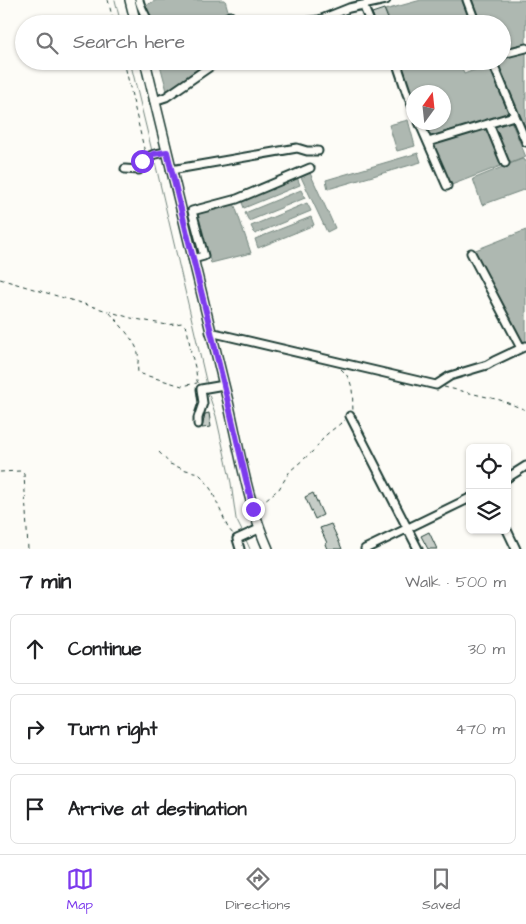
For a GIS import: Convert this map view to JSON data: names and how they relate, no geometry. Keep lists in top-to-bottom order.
{
  "north": "top",
  "page": {
    "search": "Search here",
    "heading": ["7 min", "Walk · 500 m"],
    "list": [
      ["Continue", "30 m"],
      ["Turn right", "470 m"],
      "Arrive at destination"
    ],
    "nav": ["Map", "Directions", "Saved"]
  }
}
